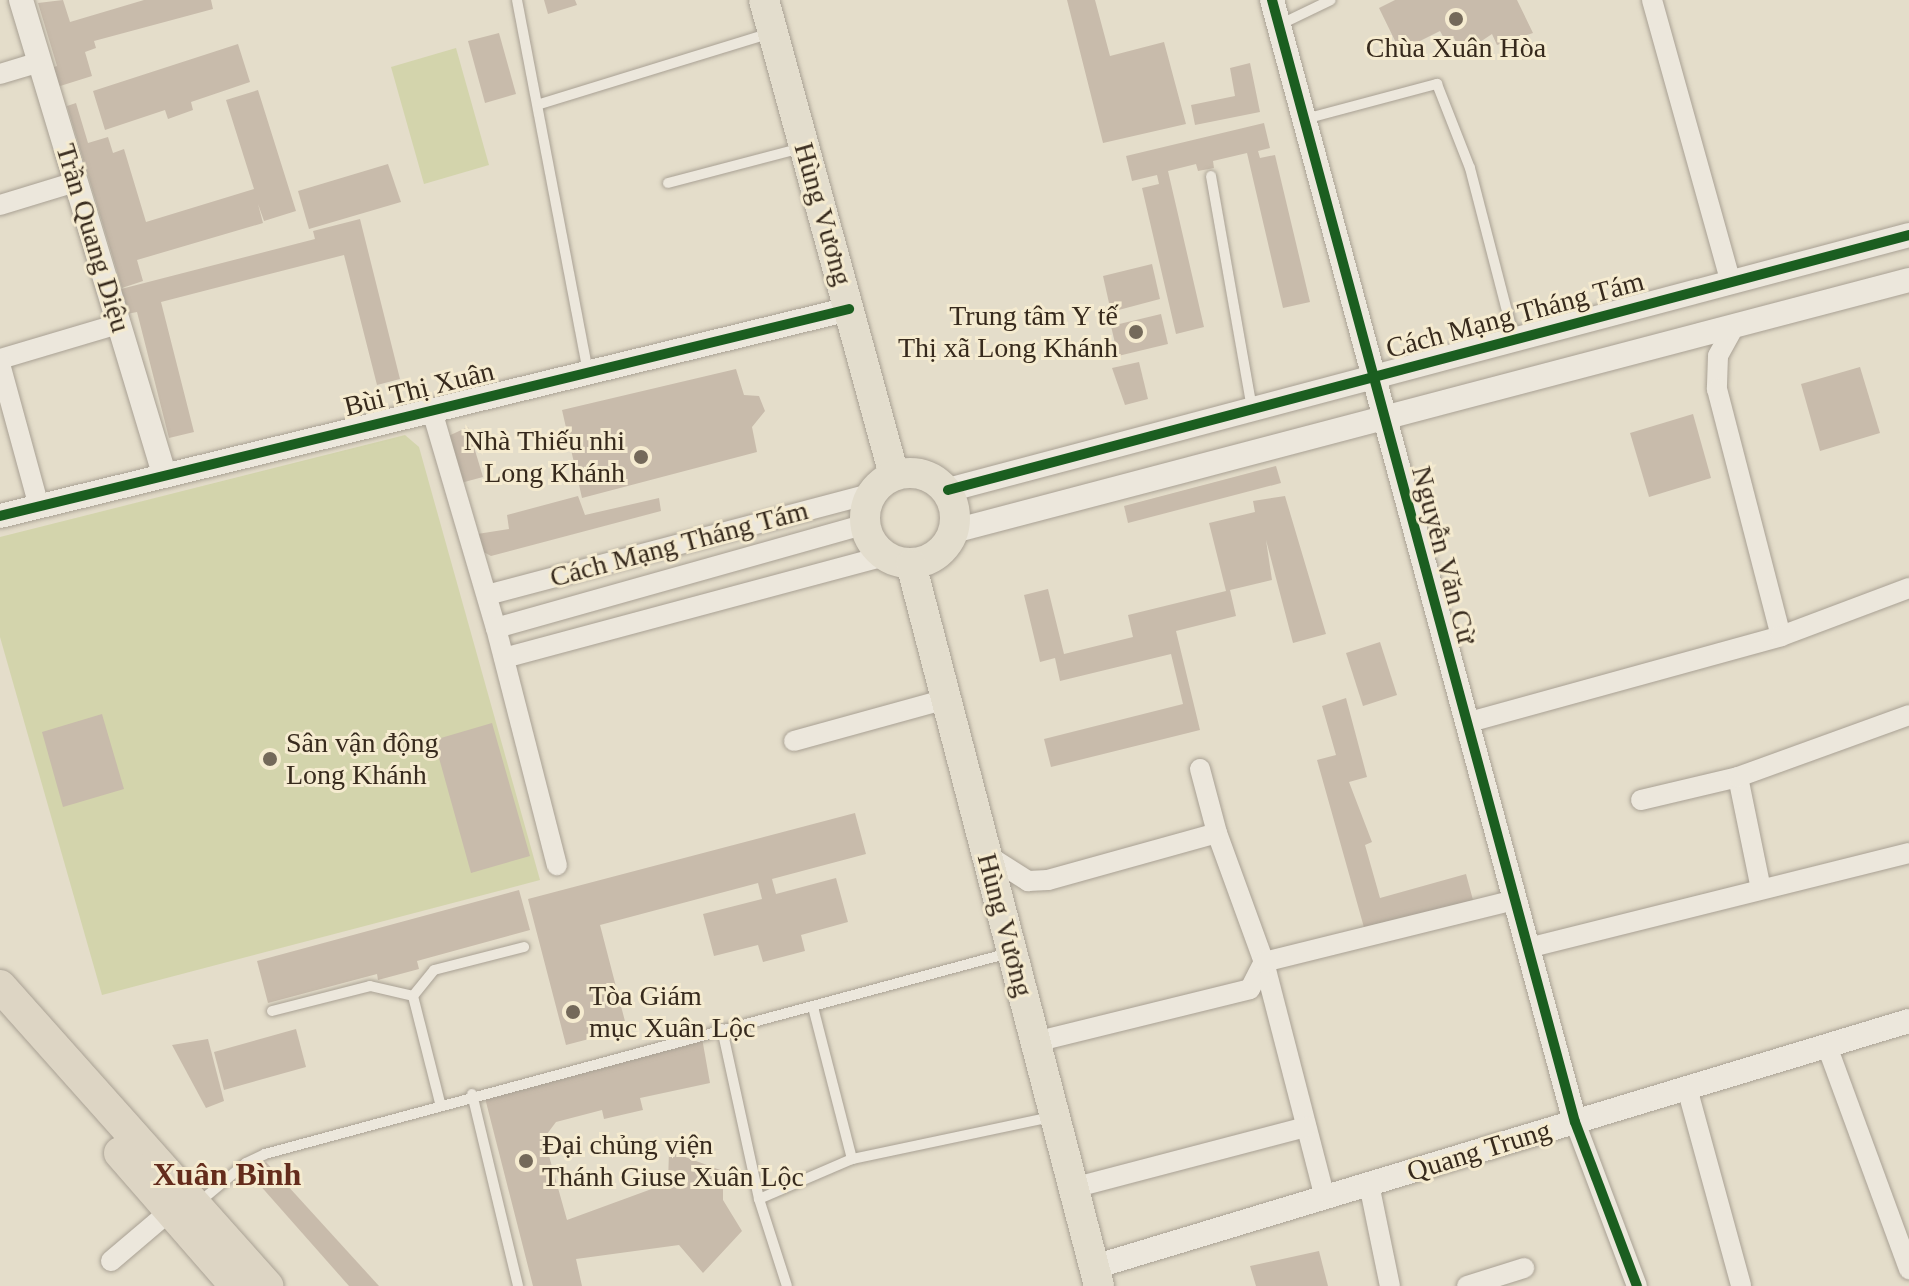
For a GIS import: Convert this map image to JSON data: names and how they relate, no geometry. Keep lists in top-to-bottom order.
{
  "streets": {
    "main road": ["Hùng Vương"],
    "street": [
      "Trần Quang Diệu",
      "Cách Mạng Tháng Tám",
      "Bùi Thị Xuân",
      "Nguyễn Văn Cừ",
      "Quang Trung"
    ]
  },
  "crossings": [
    ["Hùng Vương", "Cách Mạng Tháng Tám"],
    ["Hùng Vương", "Bùi Thị Xuân"],
    ["Hùng Vương", "Quang Trung"],
    ["Trần Quang Diệu", "Bùi Thị Xuân"],
    ["Cách Mạng Tháng Tám", "Nguyễn Văn Cừ"],
    ["Nguyễn Văn Cừ", "Quang Trung"]
  ],
  "districts": ["Xuân Bình"],
  "places": [
    "Chùa Xuân Hòa",
    "Trung tâm Y tế Thị xã Long Khánh",
    "Nhà Thiếu nhi Long Khánh",
    "Sân vận động Long Khánh",
    "Tòa Giám mục Xuân Lộc",
    "Đại chủng viện Thánh Giuse Xuân Lộc"
  ]
}
